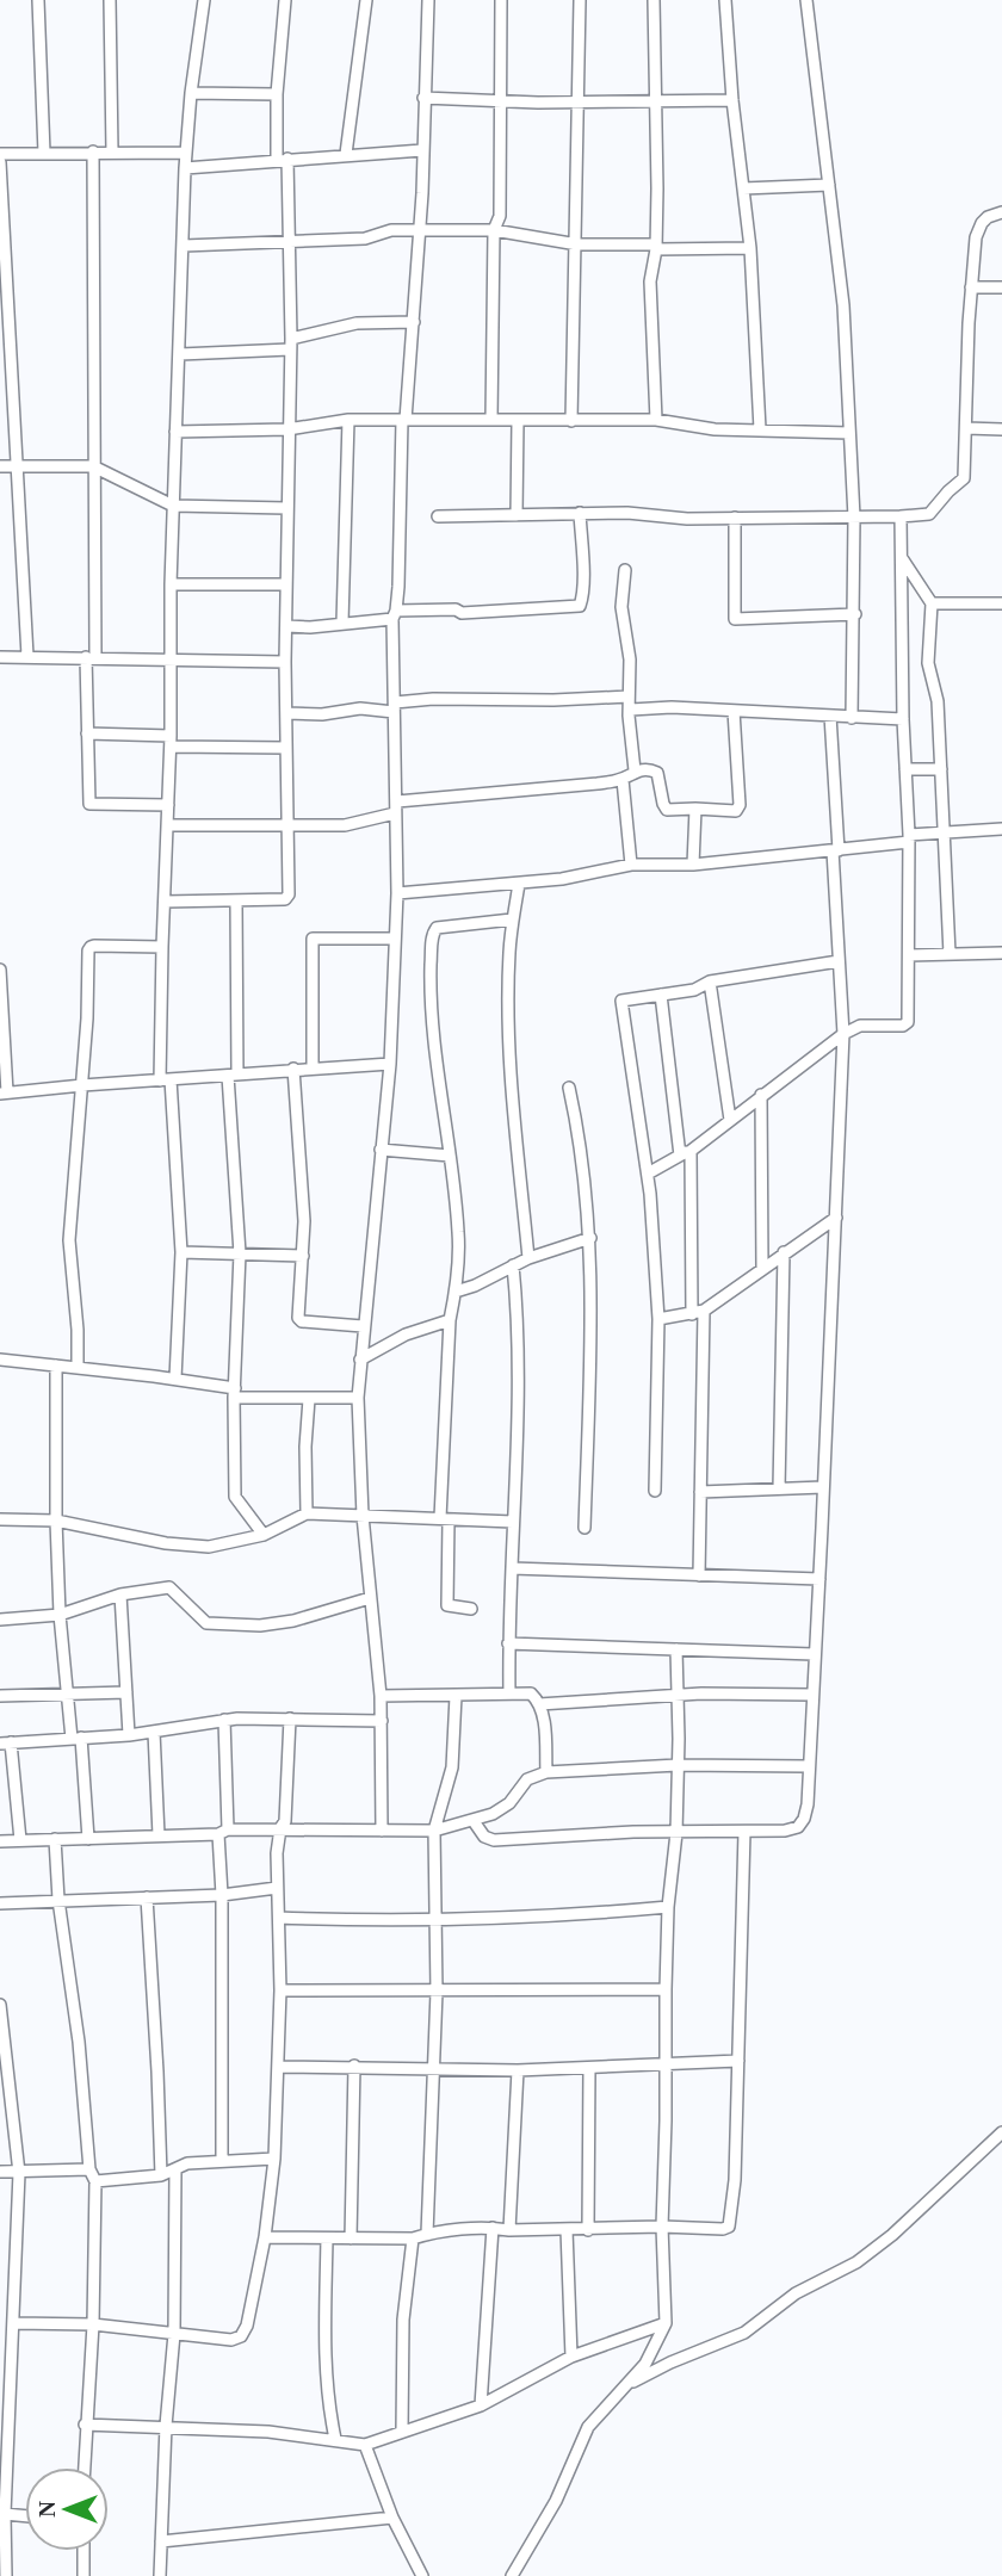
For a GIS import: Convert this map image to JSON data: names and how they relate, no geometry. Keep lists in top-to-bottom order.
{
  "north": "left"
}
